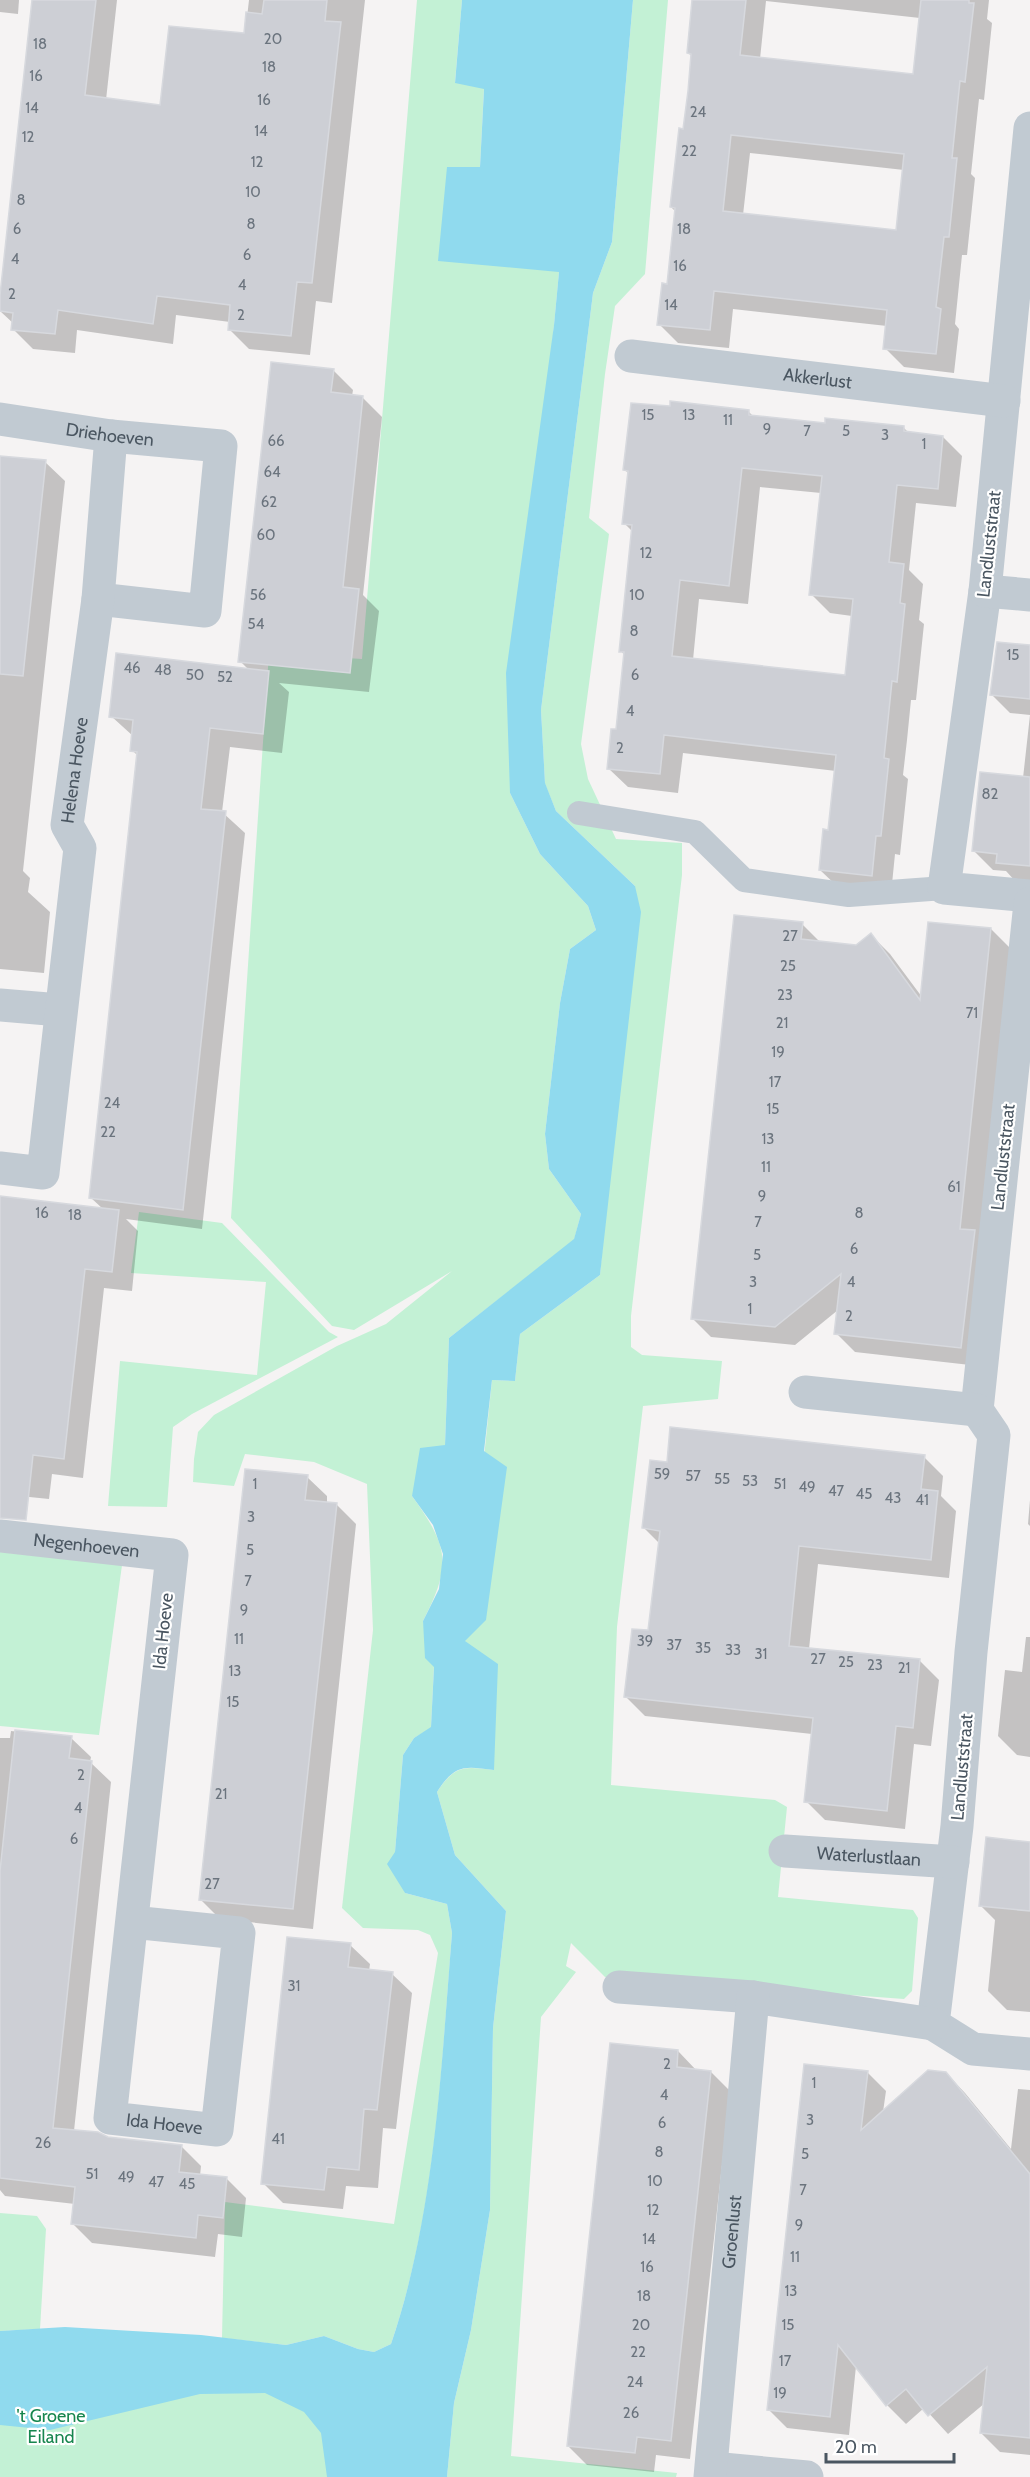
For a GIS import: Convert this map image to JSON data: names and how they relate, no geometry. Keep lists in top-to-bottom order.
{
  "streets": {
    "street": [
      "Akkerlust",
      "Driehoeven",
      "Landluststraat",
      "Helena Hoeve",
      "Negenhoeven",
      "Ida Hoeve",
      "Waterlustlaan",
      "Groenlust"
    ]
  },
  "crossings": [
    ["Akkerlust", "Landluststraat"],
    ["Driehoeven", "Helena Hoeve"],
    ["Landluststraat", "Waterlustlaan"],
    ["Negenhoeven", "Ida Hoeve"]
  ],
  "parks": ["'t Groene Eiland"],
  "house_numbers": [
    "20",
    "18",
    "18",
    "16",
    "16",
    "14",
    "24",
    "14",
    "12",
    "22",
    "12",
    "10",
    "8",
    "8",
    "6",
    "18",
    "6",
    "4",
    "16",
    "4",
    "2",
    "14",
    "2",
    "15",
    "13",
    "11",
    "9",
    "7",
    "5",
    "3",
    "66",
    "1",
    "64",
    "62",
    "60",
    "12",
    "56",
    "10",
    "54",
    "8",
    "15",
    "46",
    "48",
    "50",
    "6",
    "52",
    "4",
    "2",
    "82",
    "27",
    "25",
    "23",
    "71",
    "21",
    "19",
    "17",
    "24",
    "15",
    "22",
    "13",
    "11",
    "61",
    "9",
    "16",
    "8",
    "18",
    "7",
    "6",
    "5",
    "3",
    "4",
    "1",
    "2",
    "59",
    "57",
    "55",
    "53",
    "1",
    "51",
    "49",
    "47",
    "45",
    "43",
    "41",
    "3",
    "5",
    "7",
    "9",
    "11",
    "39",
    "37",
    "35",
    "33",
    "31",
    "27",
    "25",
    "23",
    "21",
    "13",
    "15",
    "2",
    "21",
    "4",
    "6",
    "27",
    "31",
    "2",
    "1",
    "4",
    "3",
    "6",
    "41",
    "26",
    "8",
    "5",
    "51",
    "49",
    "10",
    "47",
    "45",
    "7",
    "12",
    "9",
    "14",
    "11",
    "16",
    "13",
    "18",
    "20",
    "15",
    "22",
    "17",
    "24",
    "19",
    "26"
  ],
  "scale_bar": "20 m"
}
